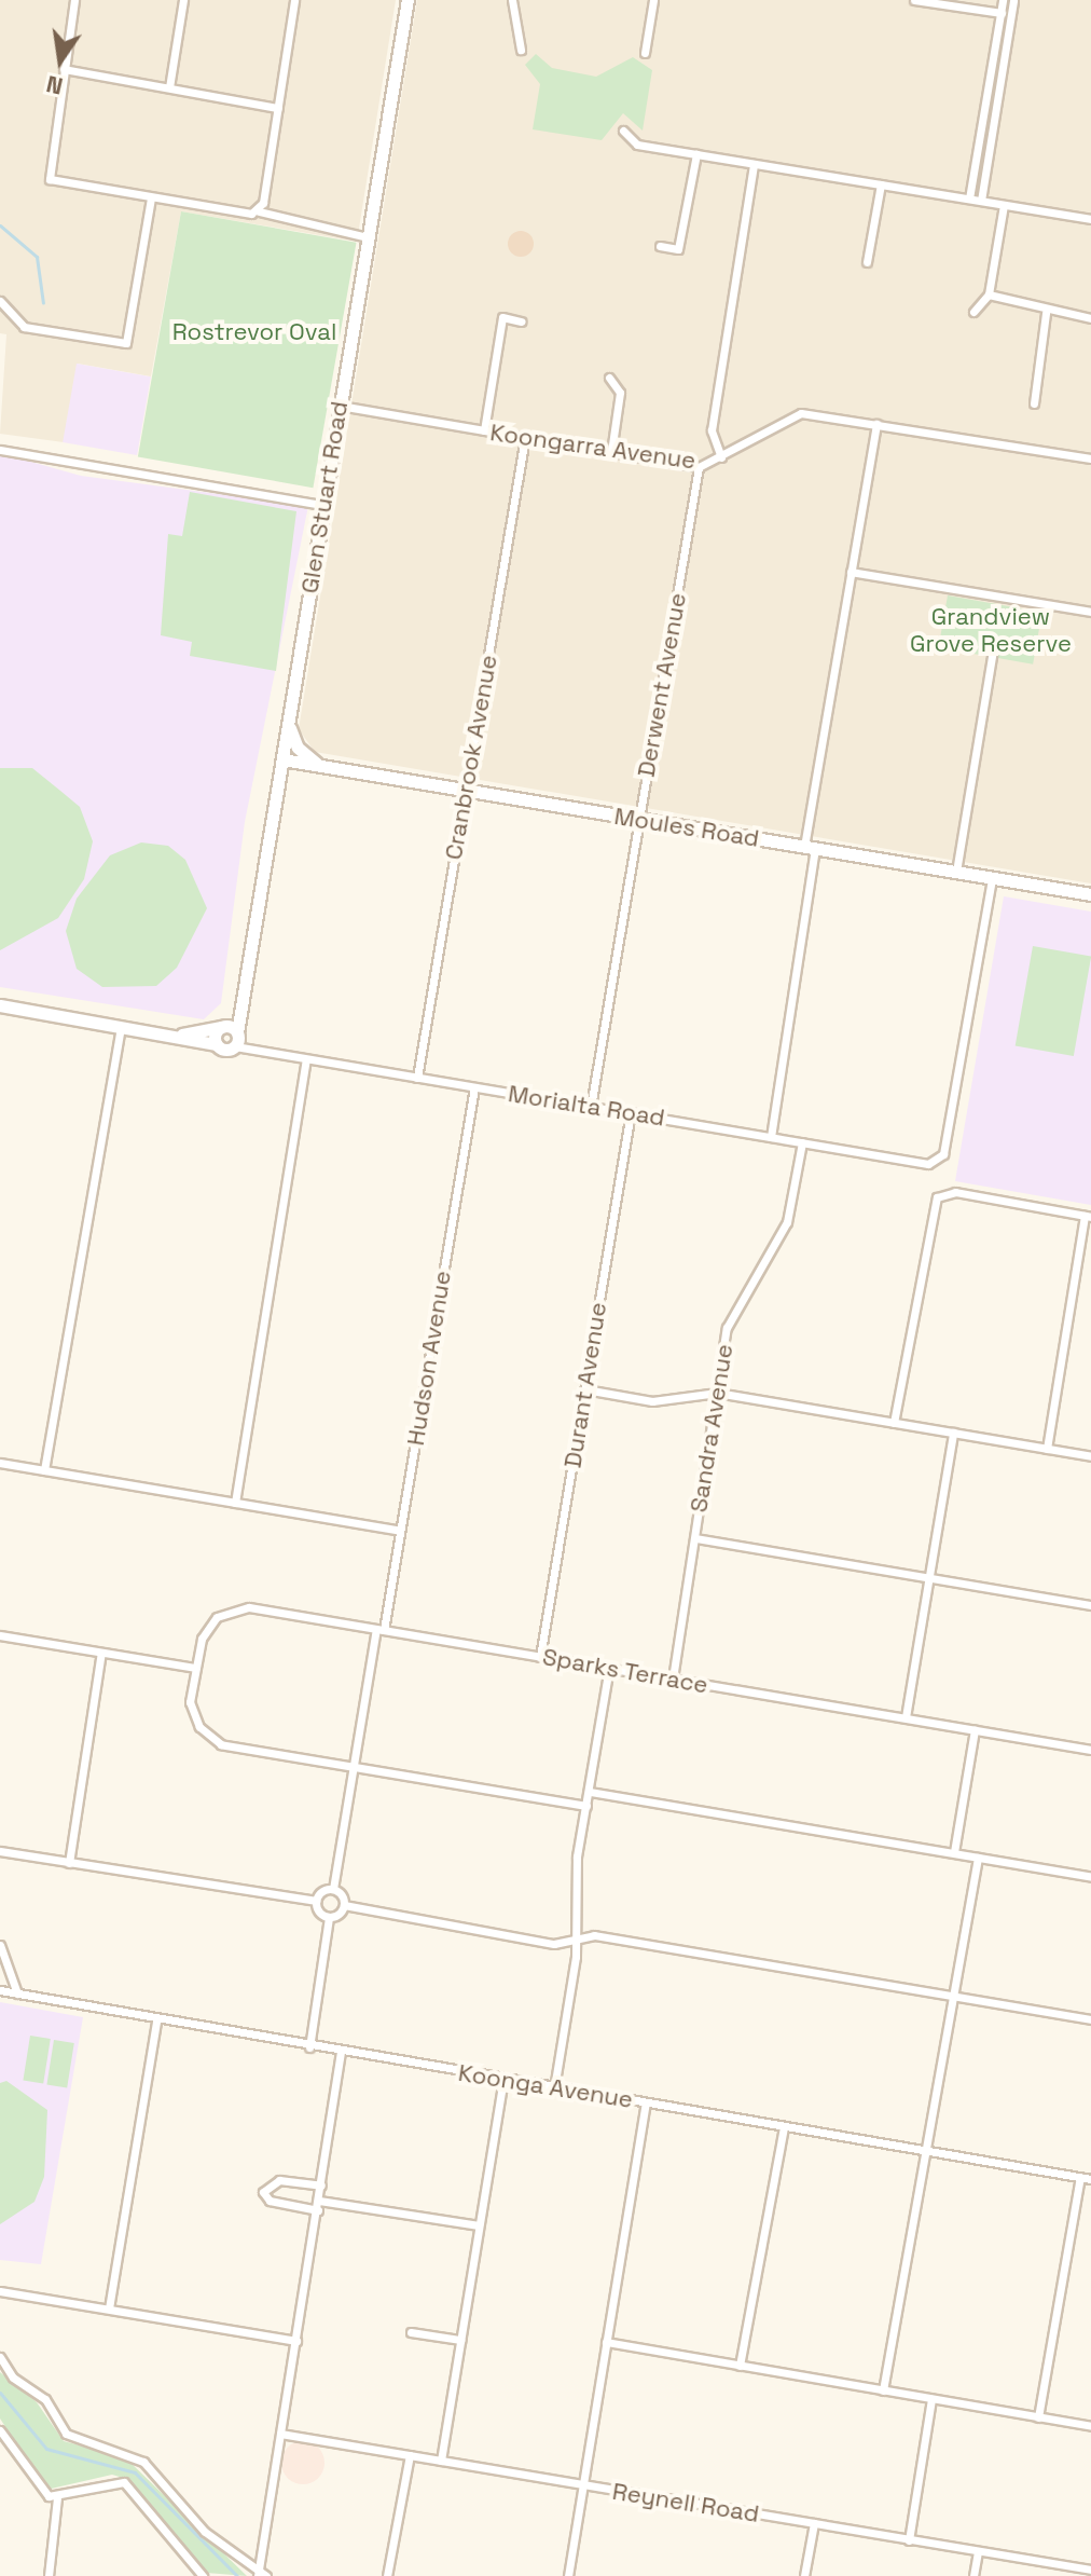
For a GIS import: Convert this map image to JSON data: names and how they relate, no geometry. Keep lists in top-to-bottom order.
{
  "streets": {
    "main road": ["Glen Stuart Road", "Moules Road"],
    "street": [
      "Koongarra Avenue",
      "Derwent Avenue",
      "Cranbrook Avenue",
      "Morialta Road",
      "Hudson Avenue",
      "Durant Avenue",
      "Sandra Avenue",
      "Sparks Terrace",
      "Koonga Avenue",
      "Reynell Road"
    ]
  },
  "crossings": [
    ["Koongarra Avenue", "Glen Stuart Road"],
    ["Koongarra Avenue", "Derwent Avenue"],
    ["Koongarra Avenue", "Cranbrook Avenue"],
    ["Glen Stuart Road", "Moules Road"],
    ["Glen Stuart Road", "Morialta Road"],
    ["Derwent Avenue", "Moules Road"],
    ["Derwent Avenue", "Morialta Road"],
    ["Cranbrook Avenue", "Moules Road"],
    ["Cranbrook Avenue", "Morialta Road"],
    ["Moules Road", "Morialta Road"],
    ["Morialta Road", "Hudson Avenue"],
    ["Morialta Road", "Durant Avenue"],
    ["Morialta Road", "Sandra Avenue"],
    ["Hudson Avenue", "Sparks Terrace"],
    ["Durant Avenue", "Sparks Terrace"],
    ["Sandra Avenue", "Sparks Terrace"]
  ],
  "parks": ["Rostrevor Oval", "Grandview Grove Reserve"],
  "north": "bottom"
}
